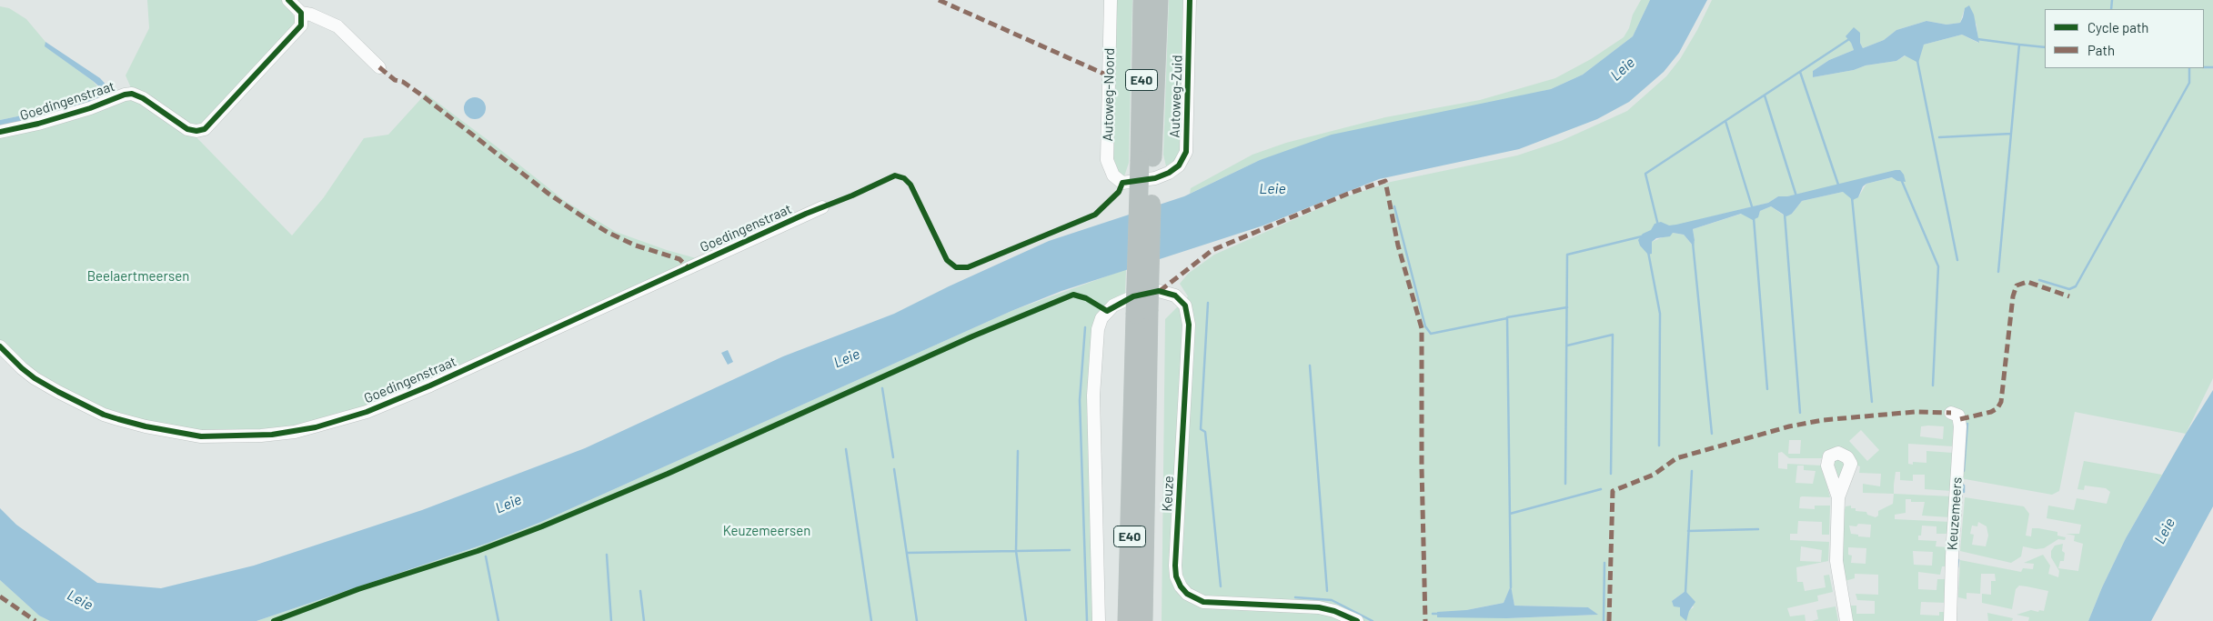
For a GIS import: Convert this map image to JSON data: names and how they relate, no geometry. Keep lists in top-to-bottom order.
{
  "streets": {
    "highway": ["E40"],
    "street": [
      "Autoweg-Noord",
      "Autoweg-Zuid",
      "Goedingenstraat",
      "Keuze",
      "Keuzemeers"
    ]
  },
  "crossings": [
    ["Autoweg-Noord", "Autoweg-Zuid"]
  ],
  "water": ["Leie"],
  "parks": ["Beelaertmeersen", "Keuzemeersen"],
  "legend": ["Cycle path", "Path"]
}
